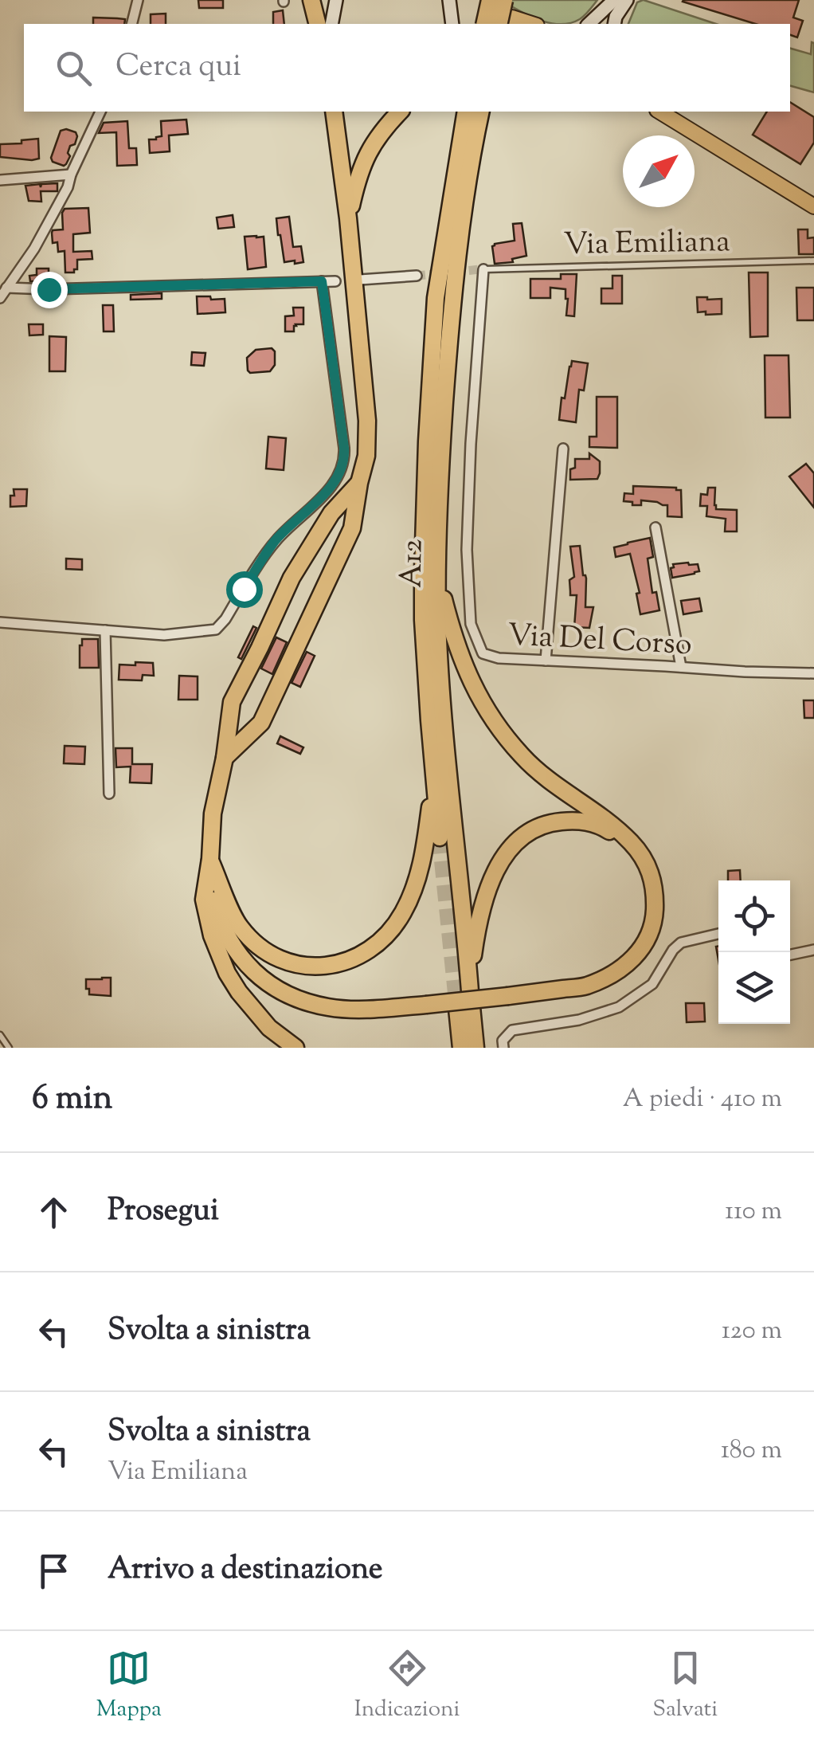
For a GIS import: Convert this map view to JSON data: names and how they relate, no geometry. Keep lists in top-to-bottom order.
{
  "streets": {
    "highway": ["A12"],
    "street": ["Via Del Corso"],
    "lane": ["Via Emiliana"]
  },
  "crossings": [
    ["Via Emiliana", "Via Del Corso"]
  ],
  "north": "top right",
  "page": {
    "search": "Cerca qui",
    "heading": ["6 min", "A piedi · 410 m"],
    "list": [
      ["Prosegui", "110 m"],
      ["Svolta a sinistra", "120 m"],
      ["Svolta a sinistra", "Via Emiliana", "180 m"],
      "Arrivo a destinazione"
    ],
    "nav": ["Mappa", "Indicazioni", "Salvati"]
  }
}
